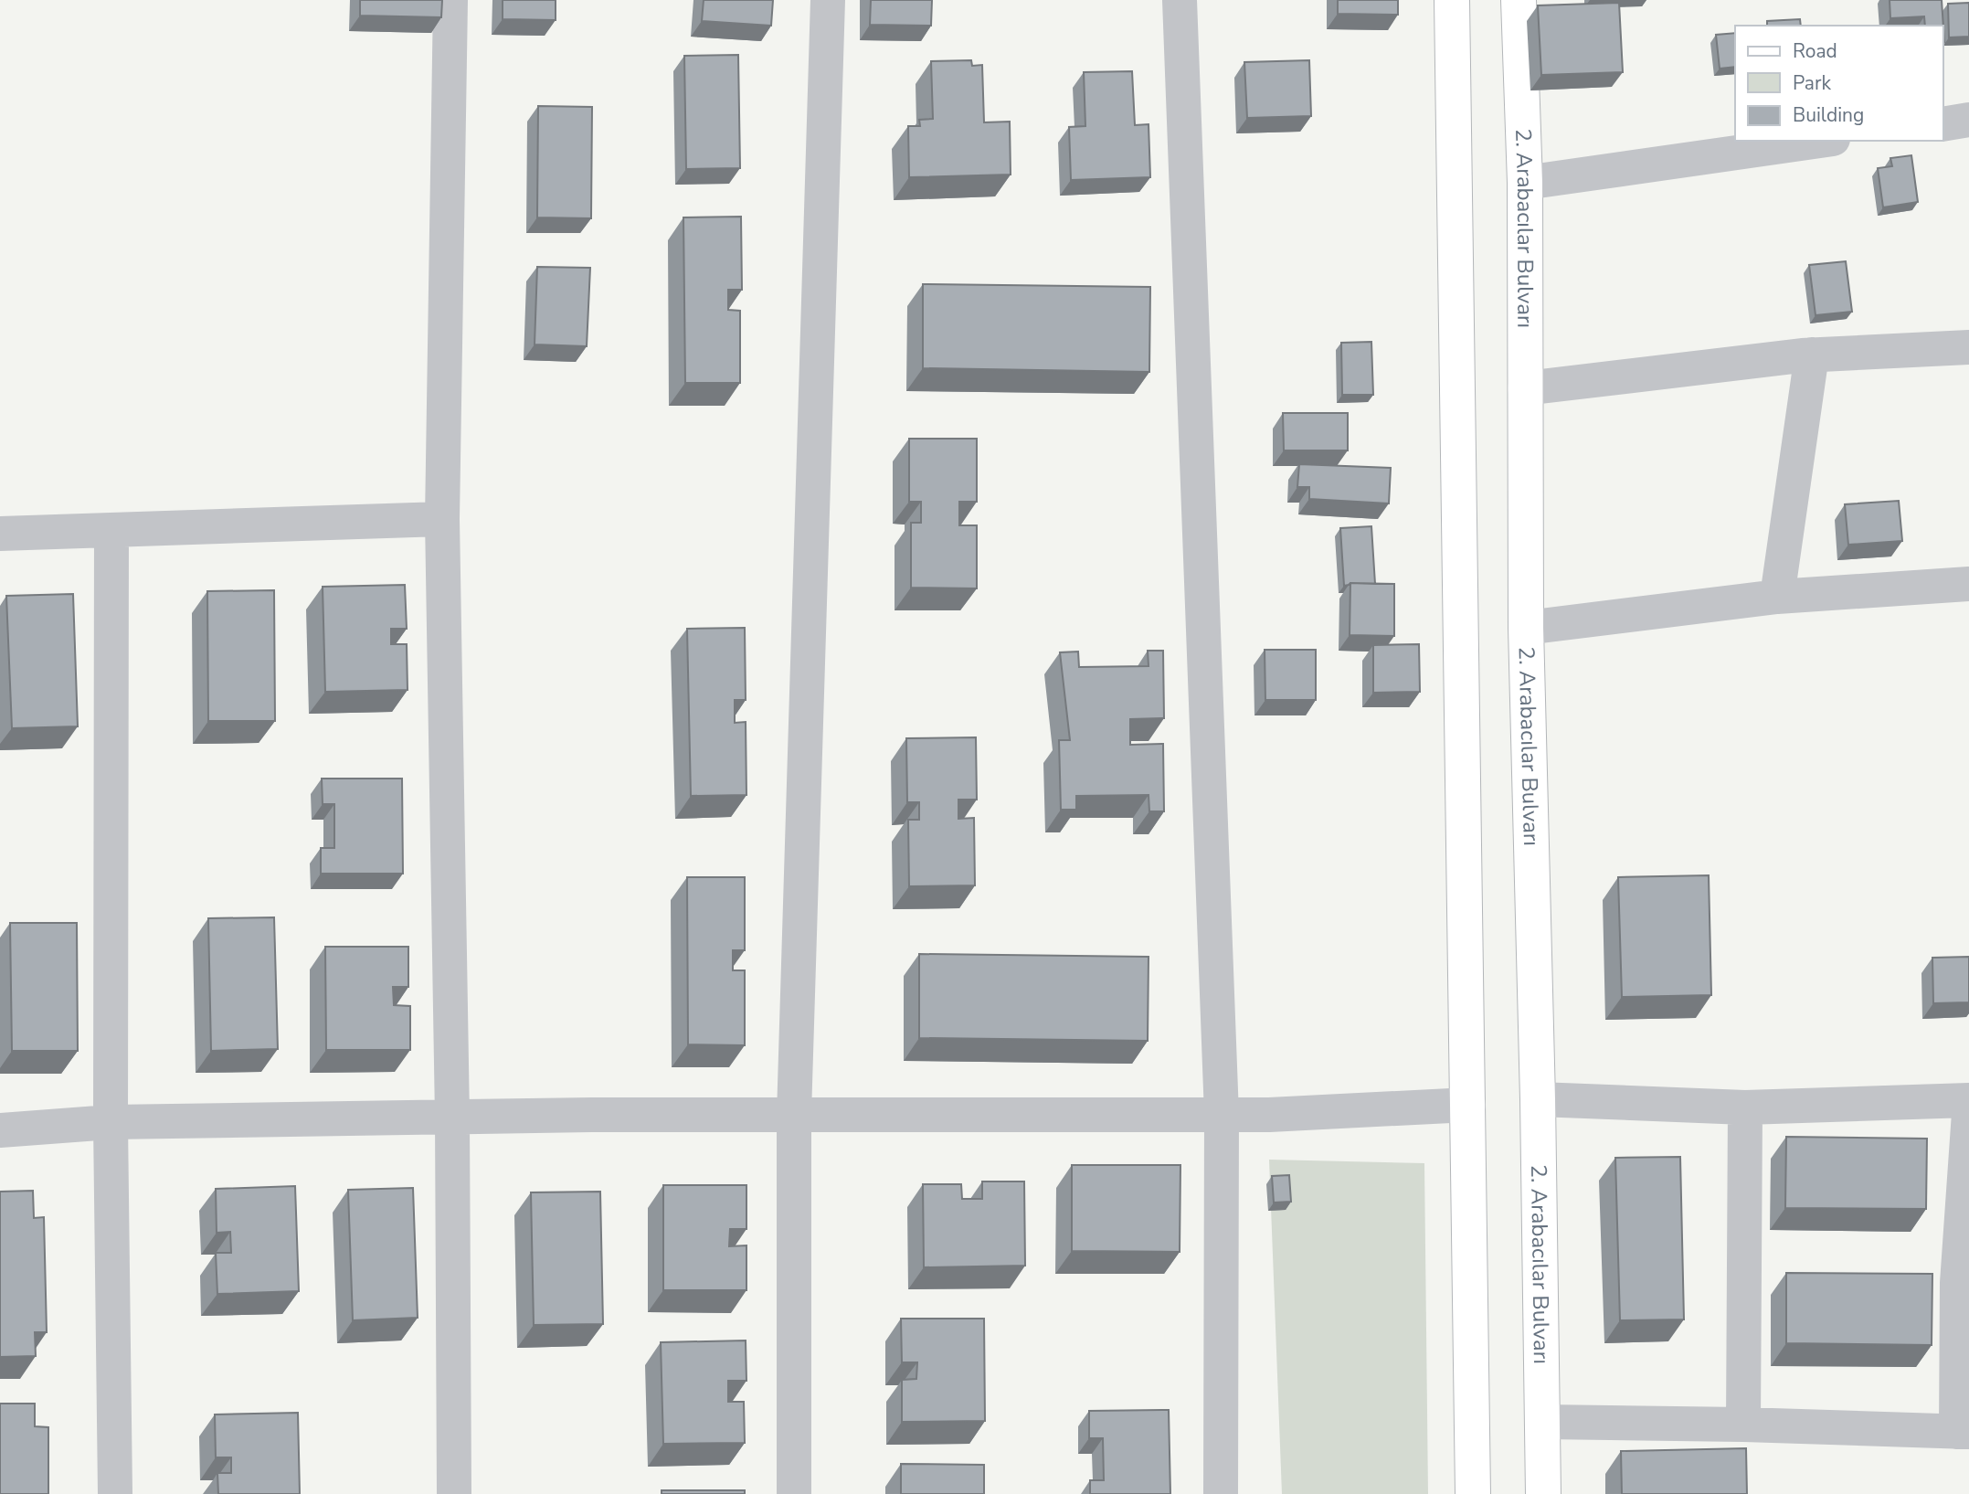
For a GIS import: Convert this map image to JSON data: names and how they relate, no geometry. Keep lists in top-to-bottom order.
{
  "streets": {
    "main road": ["2. Arabacılar Bulvarı"]
  },
  "legend": ["Road", "Park", "Building"]
}
